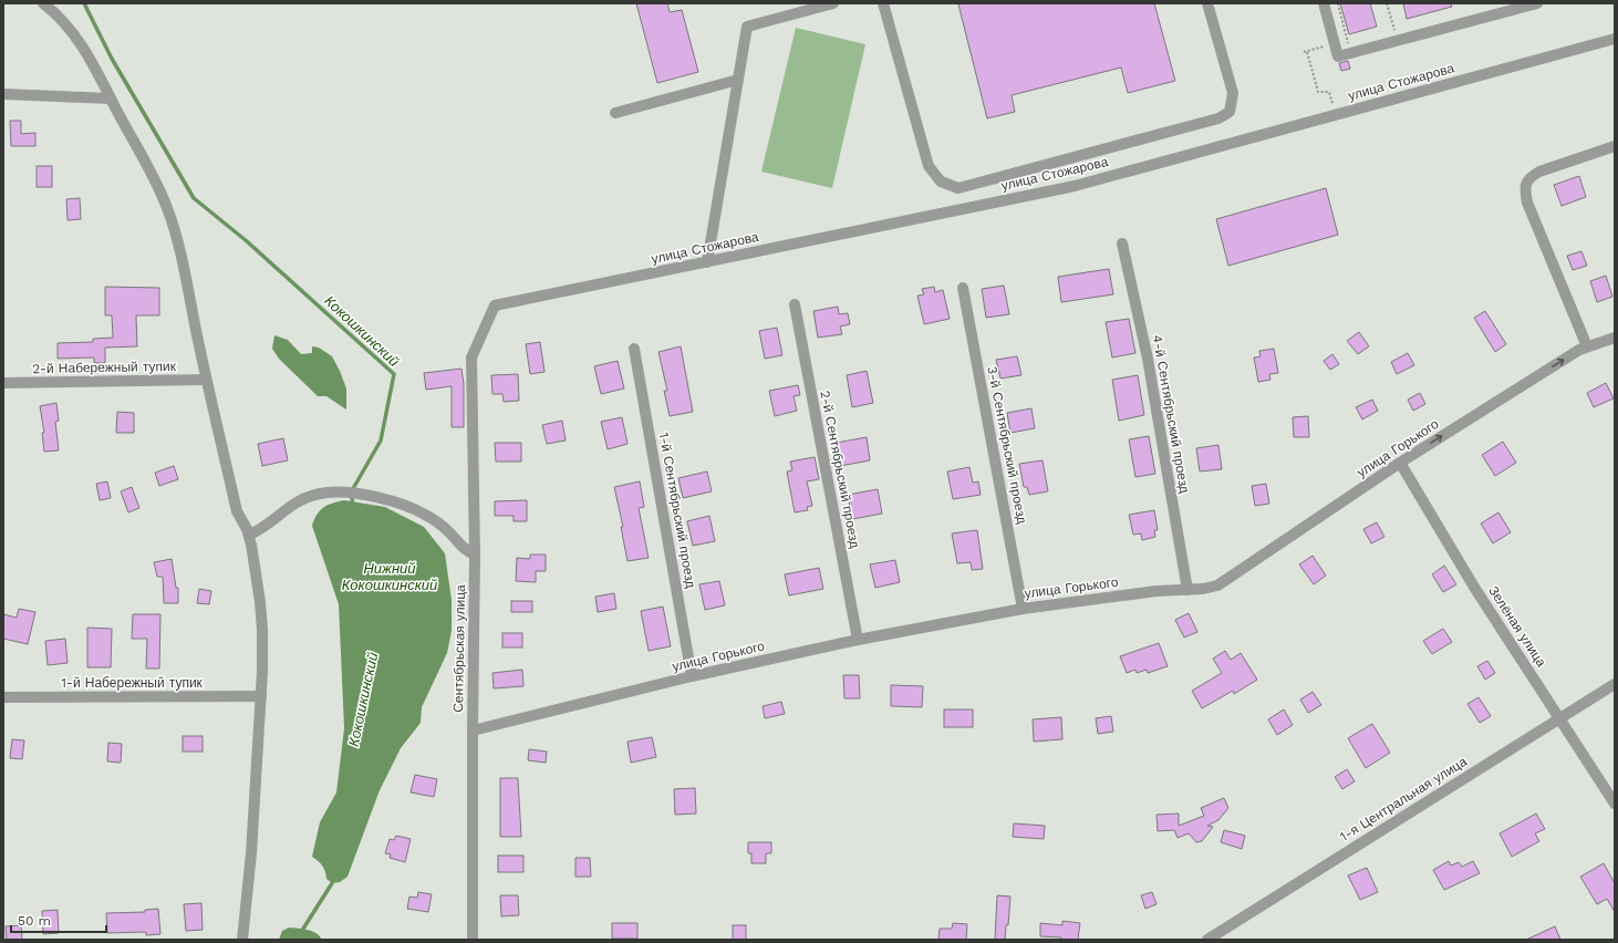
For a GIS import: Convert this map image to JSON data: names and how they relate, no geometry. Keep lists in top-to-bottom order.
{
  "streets": {
    "street": [
      "улица Стожарова",
      "2-й Набережный тупик",
      "4-й Сентябрьский проезд",
      "3-й Сентябрьский проезд",
      "улица Горького",
      "2-й Сентябрьский проезд",
      "1-й Сентябрьский проезд",
      "Зелёная улица",
      "Сентябрьская улица",
      "1-й Набережный тупик",
      "1-я Центральная улица"
    ]
  },
  "crossings": [
    ["улица Стожарова", "Сентябрьская улица"],
    ["4-й Сентябрьский проезд", "улица Горького"],
    ["3-й Сентябрьский проезд", "улица Горького"],
    ["улица Горького", "2-й Сентябрьский проезд"],
    ["улица Горького", "1-й Сентябрьский проезд"],
    ["улица Горького", "Зелёная улица"],
    ["улица Горького", "Сентябрьская улица"],
    ["Зелёная улица", "1-я Центральная улица"]
  ],
  "water": ["Кокошкинский", "Нижний Кокошкинский"],
  "scale_bar": "50 m"
}
